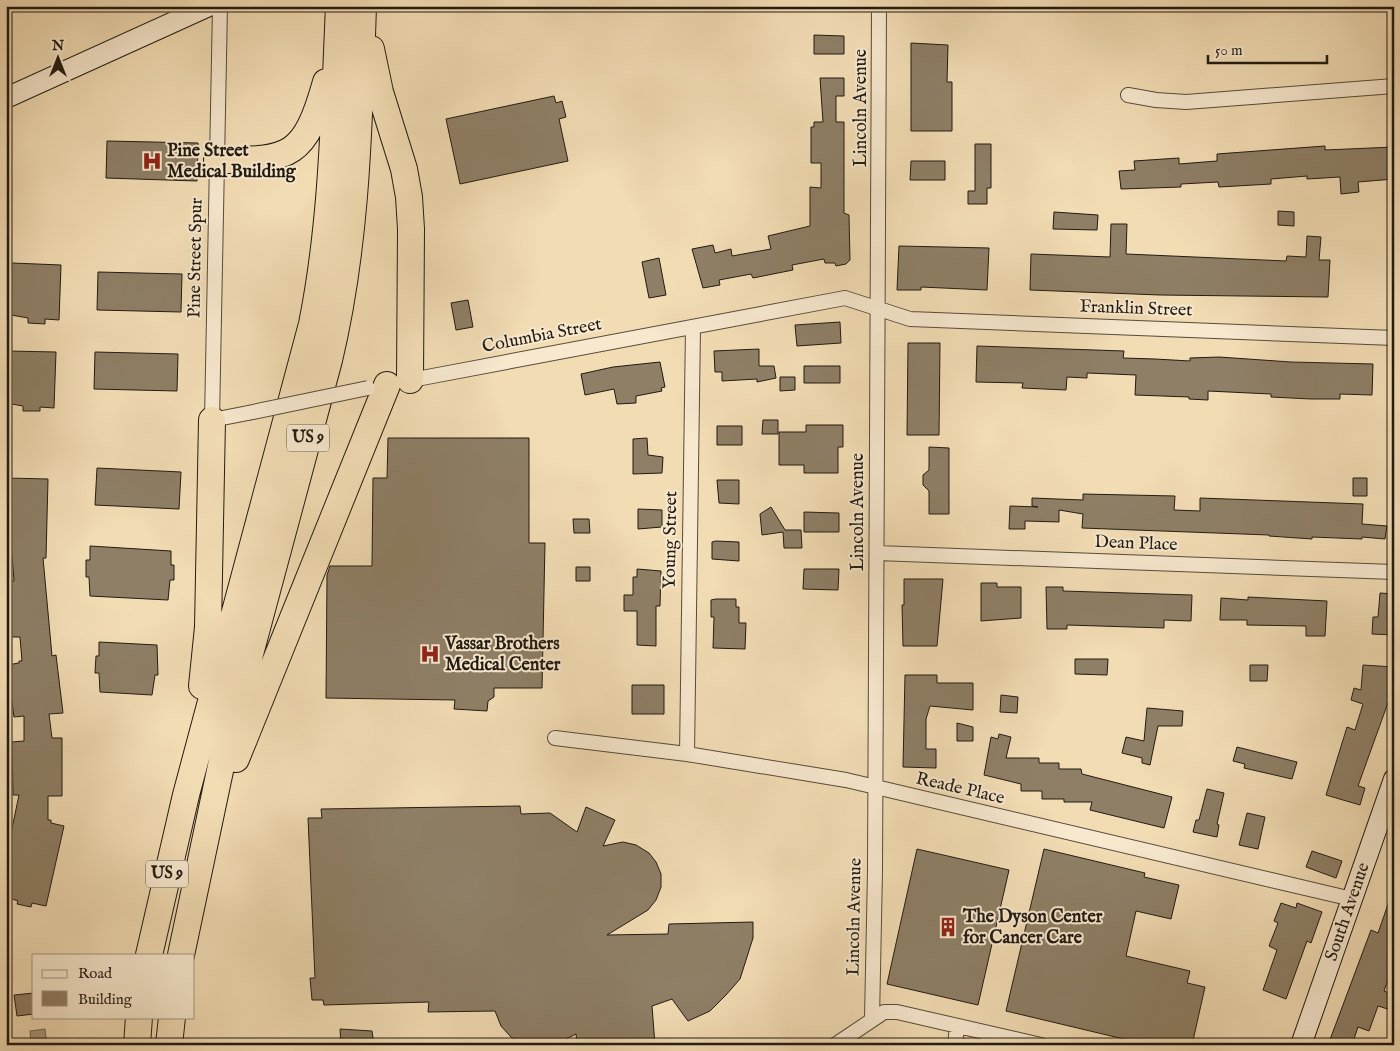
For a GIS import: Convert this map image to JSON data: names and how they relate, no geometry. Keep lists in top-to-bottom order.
{
  "streets": {
    "highway": ["US 9"],
    "street": [
      "Lincoln Avenue",
      "Pine Street Spur",
      "Franklin Street",
      "Columbia Street",
      "Young Street",
      "Dean Place",
      "Reade Place",
      "South Avenue"
    ]
  },
  "crossings": [
    ["Lincoln Avenue", "Franklin Street"],
    ["Lincoln Avenue", "Columbia Street"],
    ["Lincoln Avenue", "Dean Place"],
    ["Lincoln Avenue", "Reade Place"],
    ["Pine Street Spur", "Columbia Street"],
    ["Franklin Street", "Columbia Street"],
    ["Columbia Street", "Young Street"],
    ["Young Street", "Reade Place"],
    ["Reade Place", "South Avenue"]
  ],
  "places": {
    "hospital": ["Pine Street Medical Building", "Vassar Brothers Medical Center"],
    "building": ["The Dyson Center for Cancer Care"]
  },
  "legend": ["Road", "Building"],
  "scale_bar": "50 m",
  "north": "top"
}
